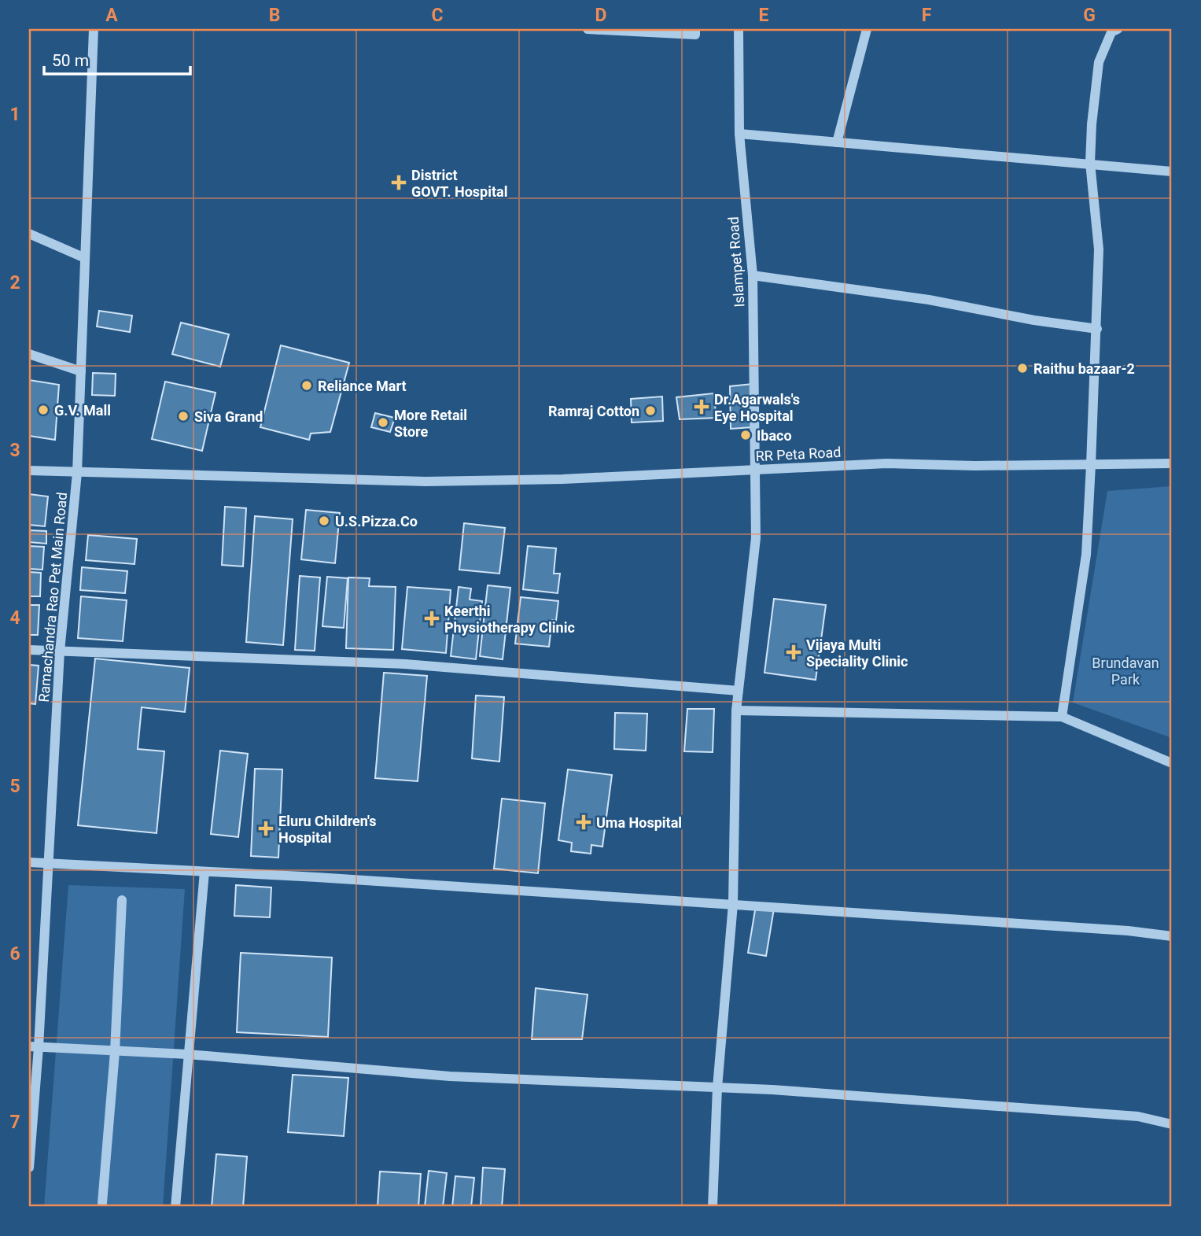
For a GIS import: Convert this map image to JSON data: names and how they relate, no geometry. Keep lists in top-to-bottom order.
{
  "streets": {
    "street": ["Islampet Road", "RR Peta Road", "Ramachandra Rao Pet Main Road"]
  },
  "crossings": [
    ["Islampet Road", "RR Peta Road"],
    ["RR Peta Road", "Ramachandra Rao Pet Main Road"]
  ],
  "parks": ["Brundavan Park"],
  "places": {
    "health": [
      "District GOVT. Hospital",
      "Dr.Agarwals's Eye Hospital",
      "Keerthi Physiotherapy Clinic",
      "Vijaya Multi Speciality Clinic",
      "Uma Hospital",
      "Eluru Children's Hospital"
    ],
    "other": [
      "Raithu bazaar-2",
      "Reliance Mart",
      "G.V. Mall",
      "Ramraj Cotton",
      "Siva Grand",
      "More Retail Store",
      "Ibaco",
      "U.S.Pizza.Co"
    ]
  },
  "scale_bar": "50 m",
  "grid": {
    "columns": [
      "A",
      "B",
      "C",
      "D",
      "E",
      "F",
      "G"
    ],
    "rows": [
      "1",
      "2",
      "3",
      "4",
      "5",
      "6",
      "7"
    ]
  }
}
